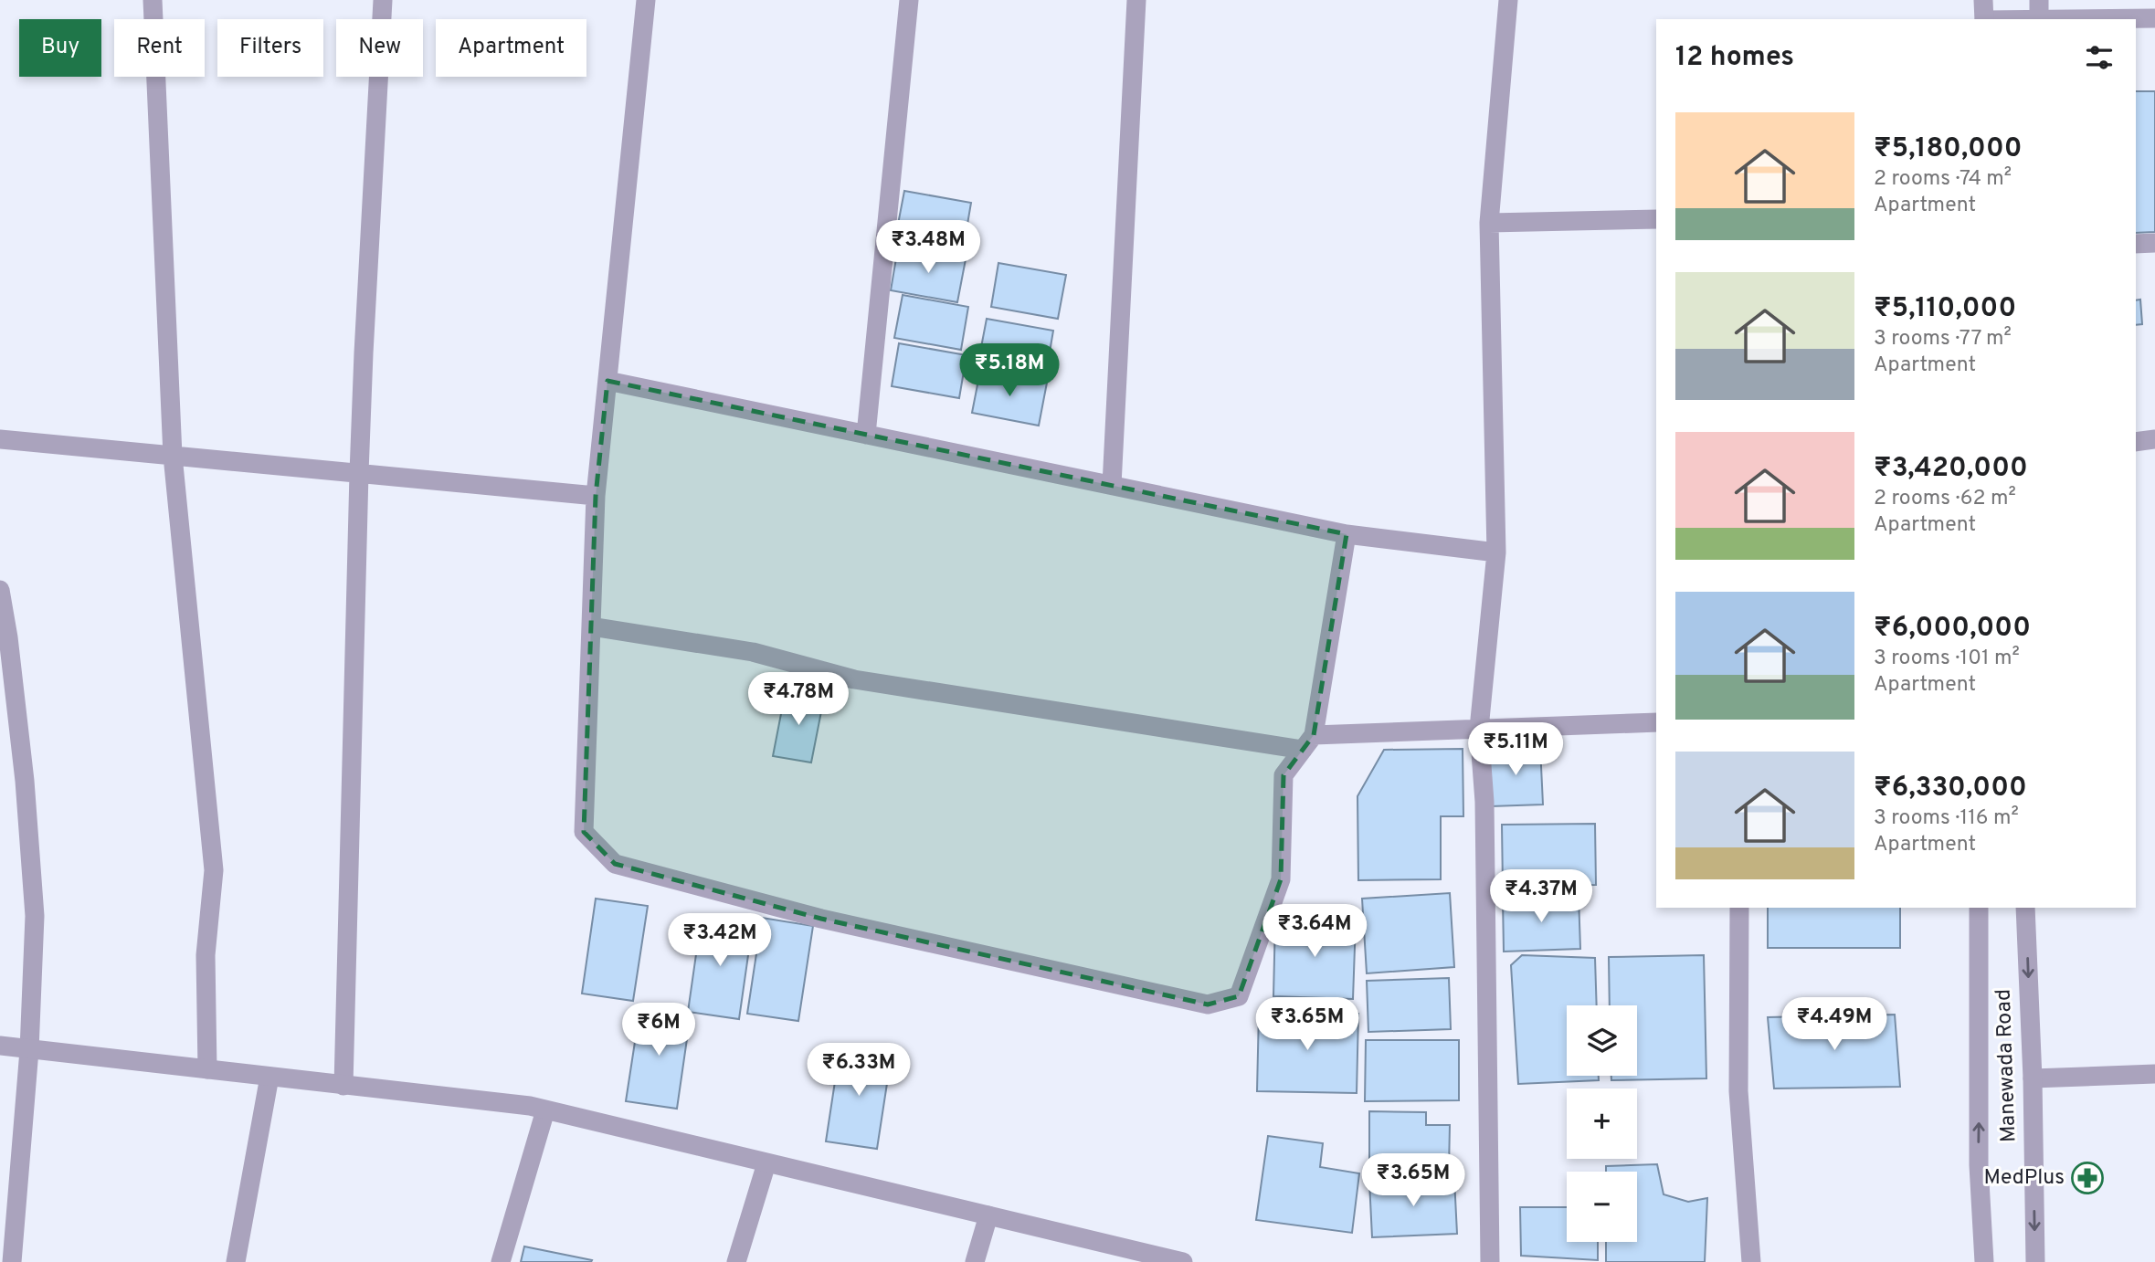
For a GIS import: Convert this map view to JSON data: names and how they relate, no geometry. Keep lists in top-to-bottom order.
{
  "streets": {
    "street": ["Manewada Road"]
  },
  "places": {
    "pharmacy": ["MedPlus"]
  },
  "page": {
    "chip": [
      "Buy",
      "Rent",
      "Filters",
      "New",
      "Apartment"
    ],
    "heading": "12 homes",
    "list": [
      {
        "name": "₹5,180,000",
        "note": "2 rooms · 74 m² · Apartment"
      },
      {
        "name": "₹5,110,000",
        "note": "3 rooms · 77 m² · Apartment"
      },
      {
        "name": "₹3,420,000",
        "note": "2 rooms · 62 m² · Apartment"
      },
      {
        "name": "₹6,000,000",
        "note": "3 rooms · 101 m² · Apartment"
      },
      {
        "name": "₹6,330,000",
        "note": "3 rooms · 116 m² · Apartment"
      }
    ],
    "price": [
      "₹3.48M",
      "₹5.18M",
      "₹4.78M",
      "₹5.11M",
      "₹4.37M",
      "₹3.64M",
      "₹3.42M",
      "₹3.65M",
      "₹4.49M",
      "₹6M",
      "₹6.33M",
      "₹3.65M"
    ],
    "map_buttons": ["+", "−"]
  }
}
